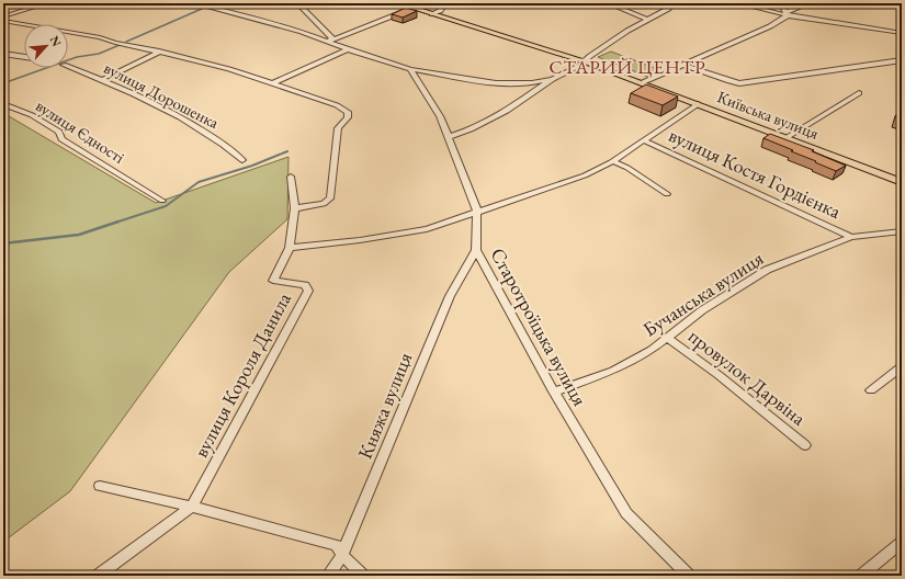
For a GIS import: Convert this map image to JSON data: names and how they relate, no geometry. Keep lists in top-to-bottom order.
{
  "streets": {
    "main road": ["Київська вулиця"],
    "street": [
      "вулиця Дорошенка",
      "вулиця Єдності",
      "вулиця Костя Гордієнка",
      "Бучанська вулиця",
      "Старотроїцька вулиця",
      "вулиця Короля Данила",
      "провулок Дарвіна",
      "Княжа вулиця"
    ]
  },
  "crossings": [
    ["вулиця Костя Гордієнка", "Бучанська вулиця"],
    ["Бучанська вулиця", "Старотроїцька вулиця"],
    ["Бучанська вулиця", "провулок Дарвіна"],
    ["Старотроїцька вулиця", "Княжа вулиця"]
  ],
  "districts": ["СТАРИЙ ЦЕНТР"],
  "north": "top right"
}
